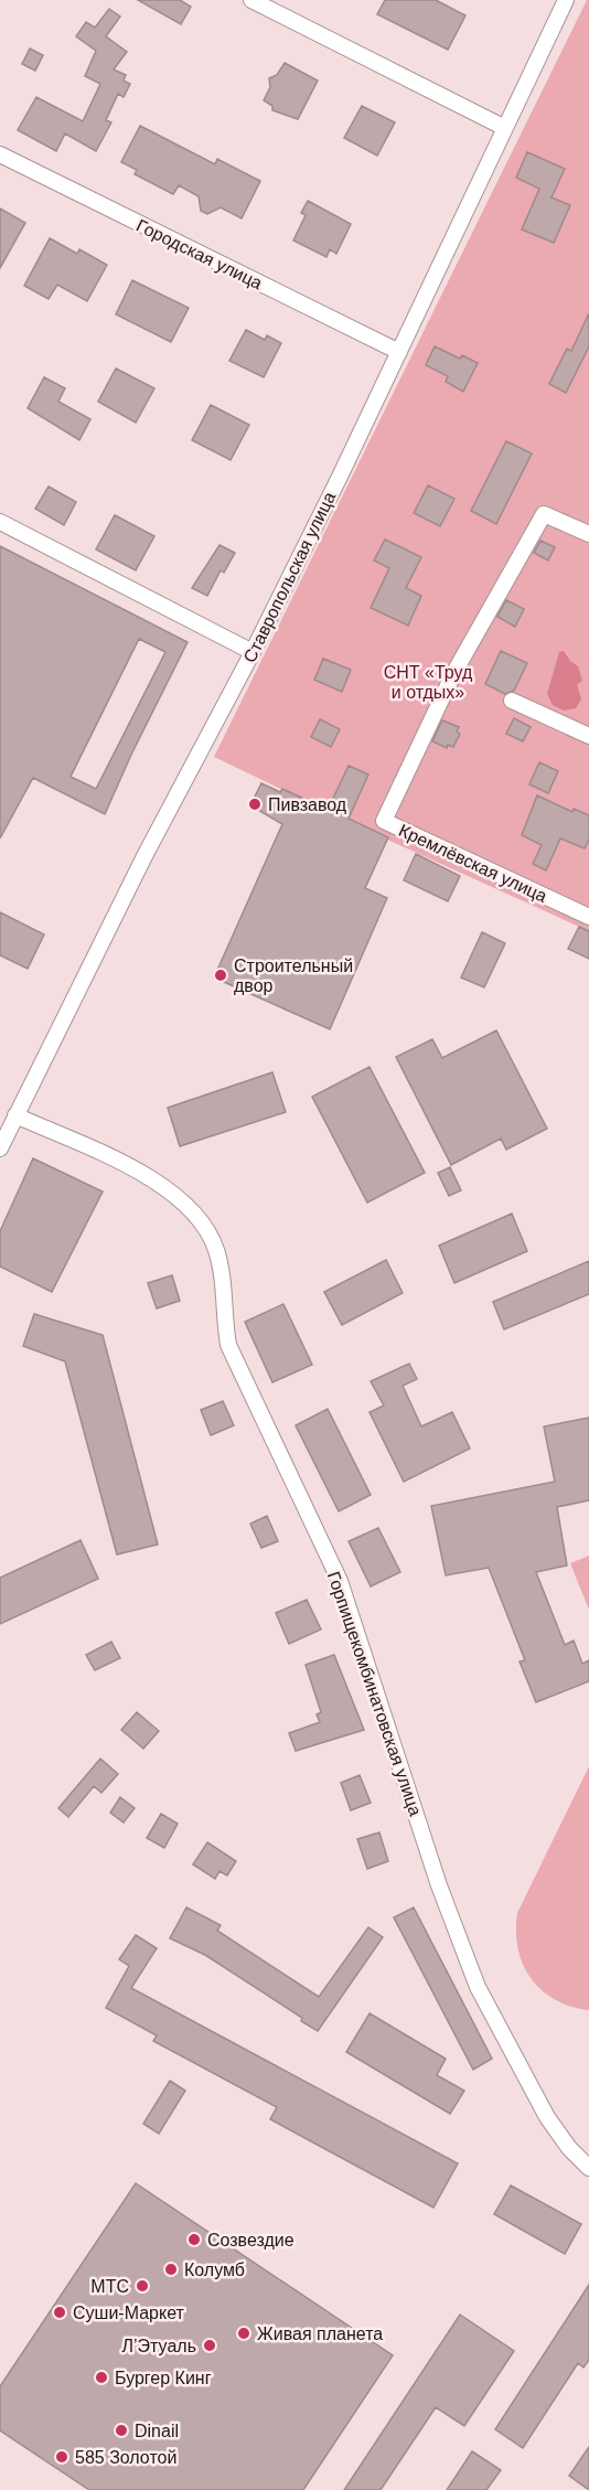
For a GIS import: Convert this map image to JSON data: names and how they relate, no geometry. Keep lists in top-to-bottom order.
{
  "streets": {
    "street": [
      "Городская улица",
      "Ставропольская улица",
      "Кремлёвская улица",
      "Горпищекомбинатовская улица"
    ]
  },
  "crossings": [
    ["Городская улица", "Ставропольская улица"],
    ["Ставропольская улица", "Горпищекомбинатовская улица"]
  ],
  "parks": ["СНТ «Труд и отдых»"],
  "places": [
    "Пивзавод",
    "Строительный двор",
    "Созвездие",
    "Колумб",
    "МТС",
    "Суши-Маркет",
    "Живая планета",
    "Л’Этуаль",
    "Бургер Кинг",
    "Dinail",
    "585 Золотой"
  ]
}
